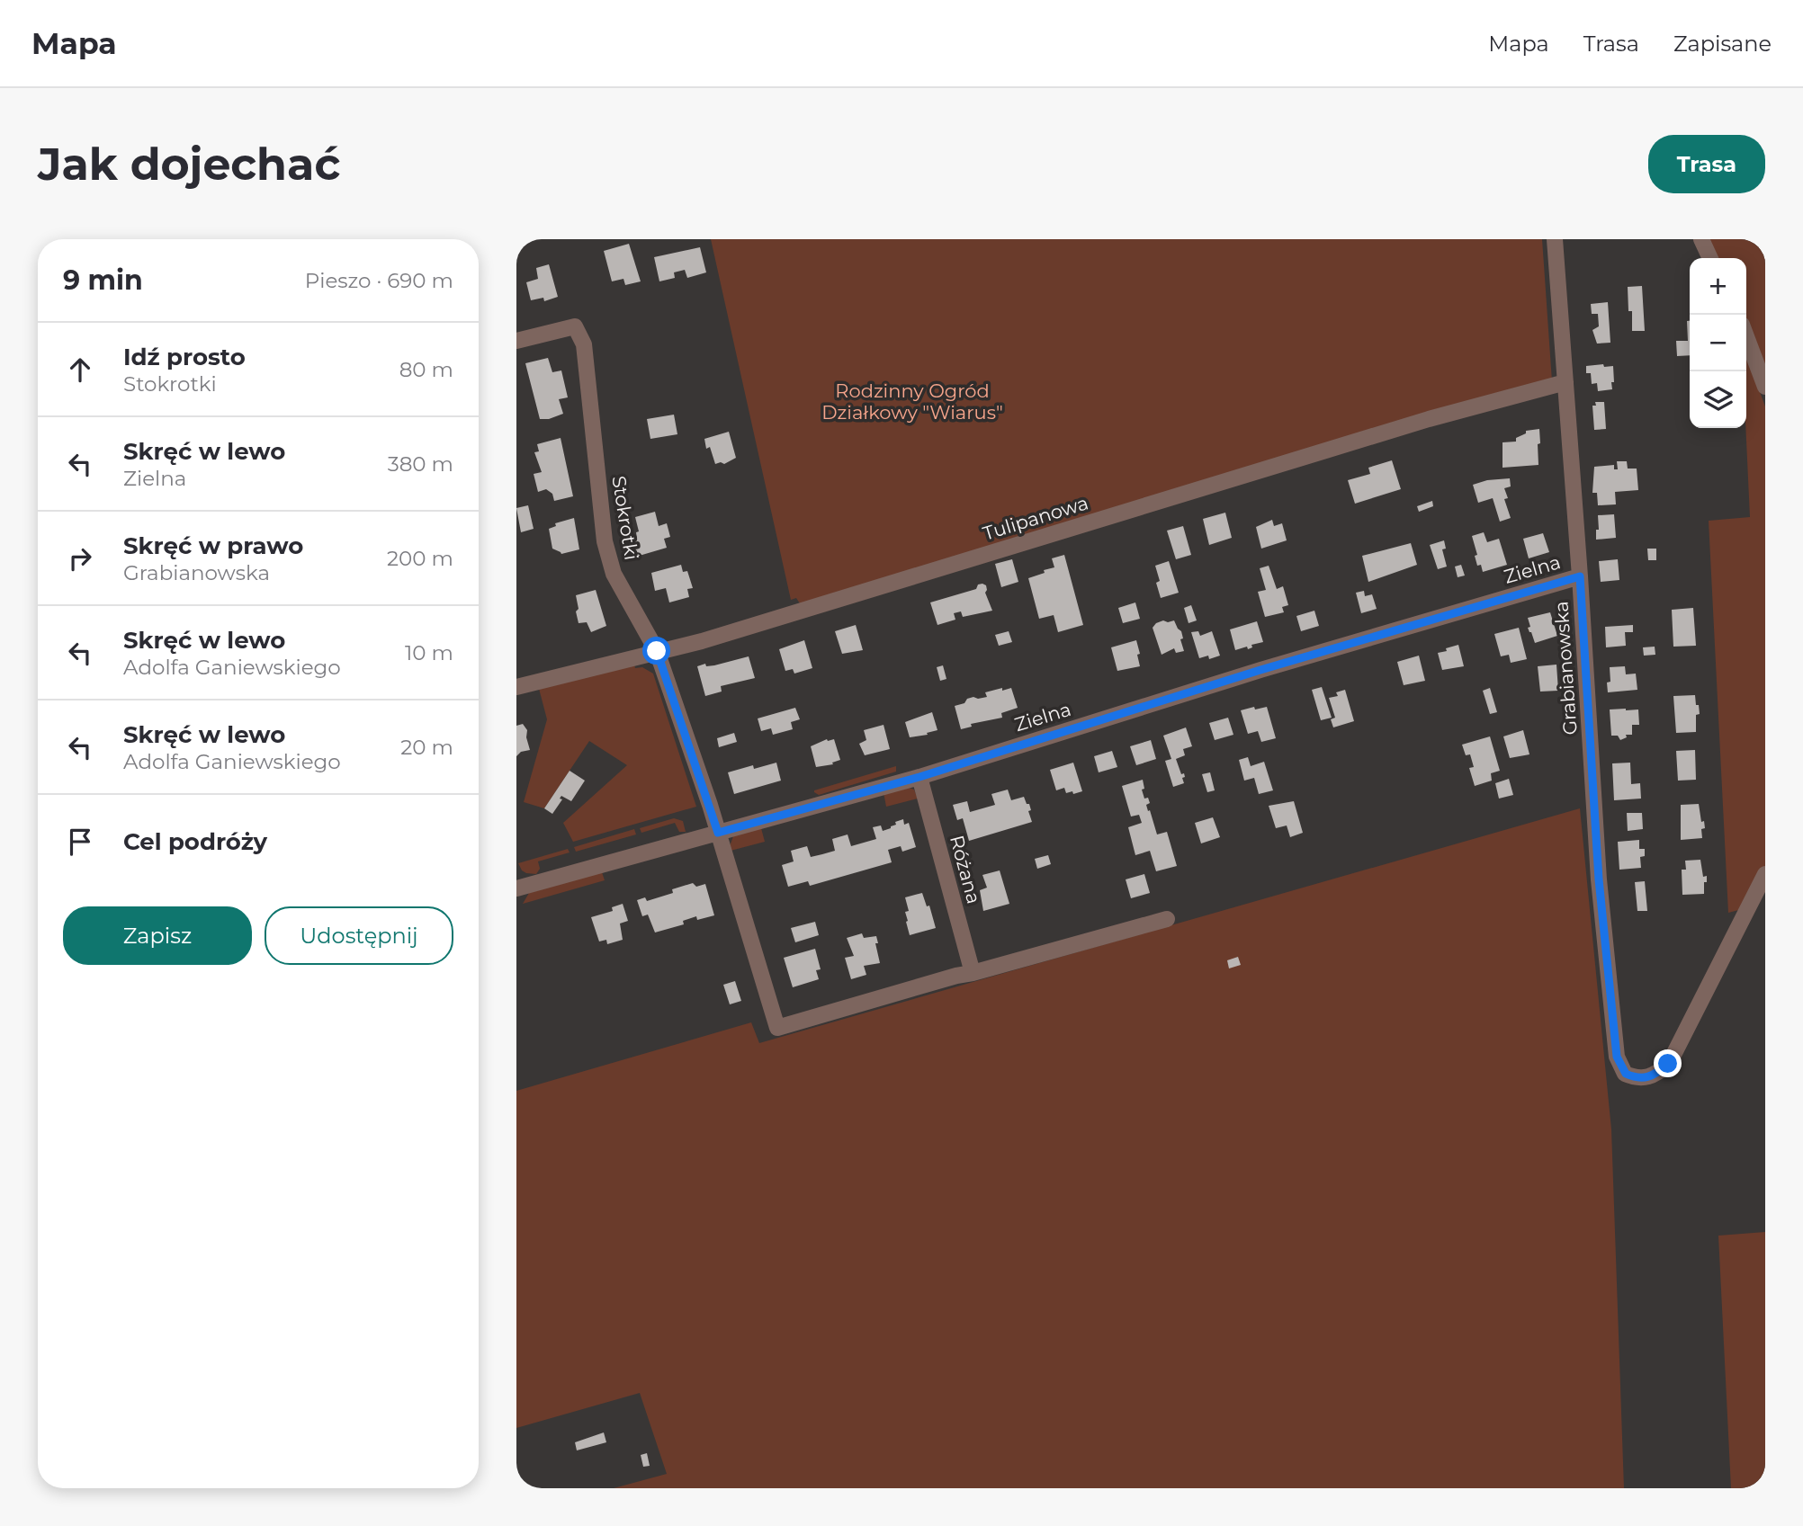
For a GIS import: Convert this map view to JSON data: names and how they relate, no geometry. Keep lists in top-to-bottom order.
{
  "streets": {
    "street": [
      "Stokrotki",
      "Tulipanowa",
      "Zielna",
      "Grabianowska",
      "Różana"
    ]
  },
  "crossings": [
    ["Stokrotki", "Tulipanowa"],
    ["Stokrotki", "Zielna"],
    ["Stokrotki", "Różana"],
    ["Tulipanowa", "Grabianowska"],
    ["Zielna", "Grabianowska"],
    ["Zielna", "Różana"]
  ],
  "parks": ["Rodzinny Ogród Działkowy \"Wiarus\""],
  "page": {
    "header": "Mapa",
    "nav": ["Mapa", "Trasa", "Zapisane"],
    "buttons": [
      "Trasa",
      ["Zapisz", "Udostępnij"]
    ],
    "title": "Jak dojechać",
    "heading": ["9 min", "Pieszo · 690 m"],
    "map_buttons": ["+", "−"],
    "list": [
      ["Idź prosto", "Stokrotki", "80 m"],
      ["Skręć w lewo", "Zielna", "380 m"],
      ["Skręć w prawo", "Grabianowska", "200 m"],
      ["Skręć w lewo", "Adolfa Ganiewskiego", "10 m"],
      ["Skręć w lewo", "Adolfa Ganiewskiego", "20 m"],
      "Cel podróży"
    ]
  }
}
